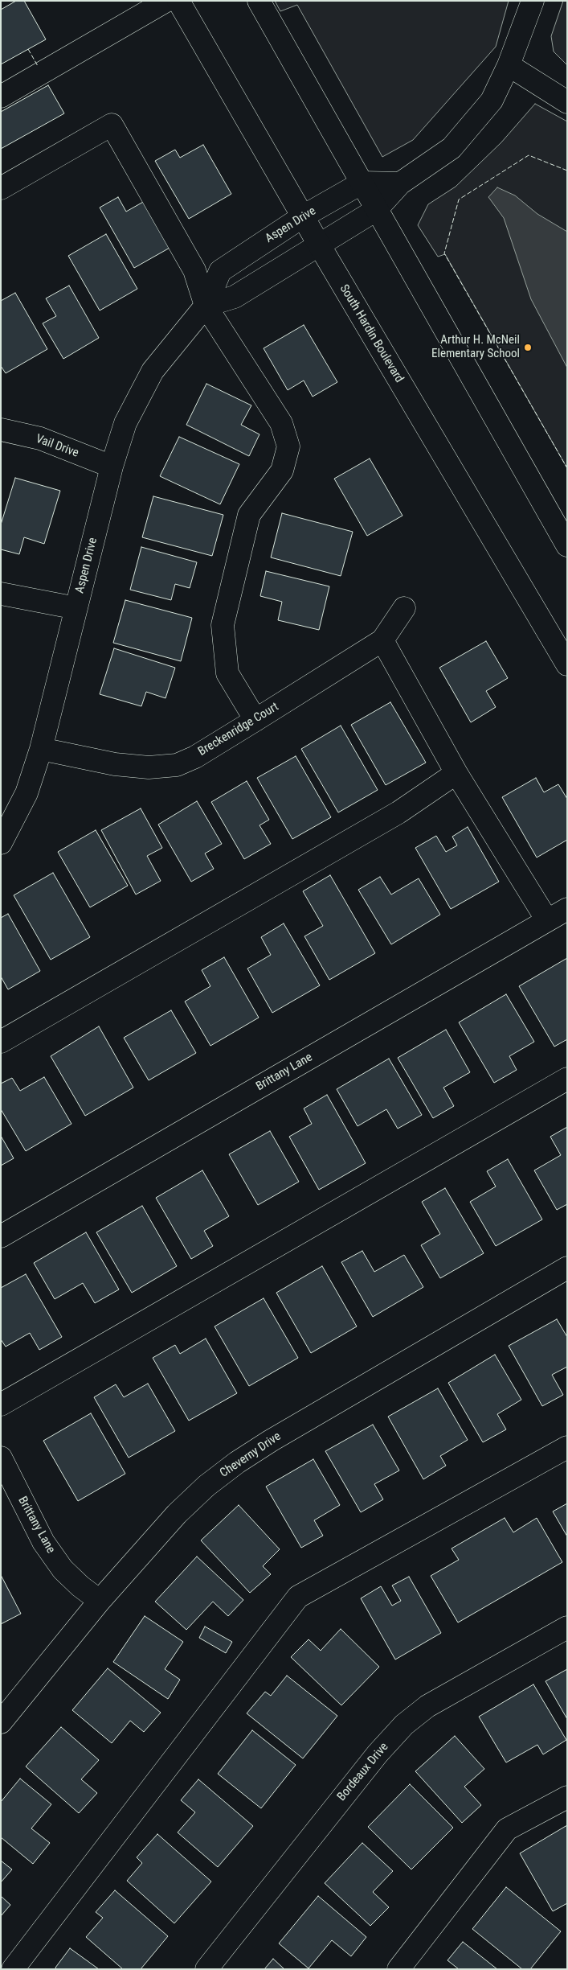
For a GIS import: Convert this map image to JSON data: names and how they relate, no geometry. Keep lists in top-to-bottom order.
{
  "streets": {
    "street": [
      "Aspen Drive",
      "South Hardin Boulevard",
      "Vail Drive",
      "Breckenridge Court",
      "Brittany Lane",
      "Cheverny Drive",
      "Bordeaux Drive"
    ]
  },
  "crossings": [
    ["Aspen Drive", "South Hardin Boulevard"],
    ["Aspen Drive", "Vail Drive"],
    ["Aspen Drive", "Breckenridge Court"],
    ["Brittany Lane", "Cheverny Drive"]
  ],
  "places": ["Arthur H. McNeil Elementary School"]
}
